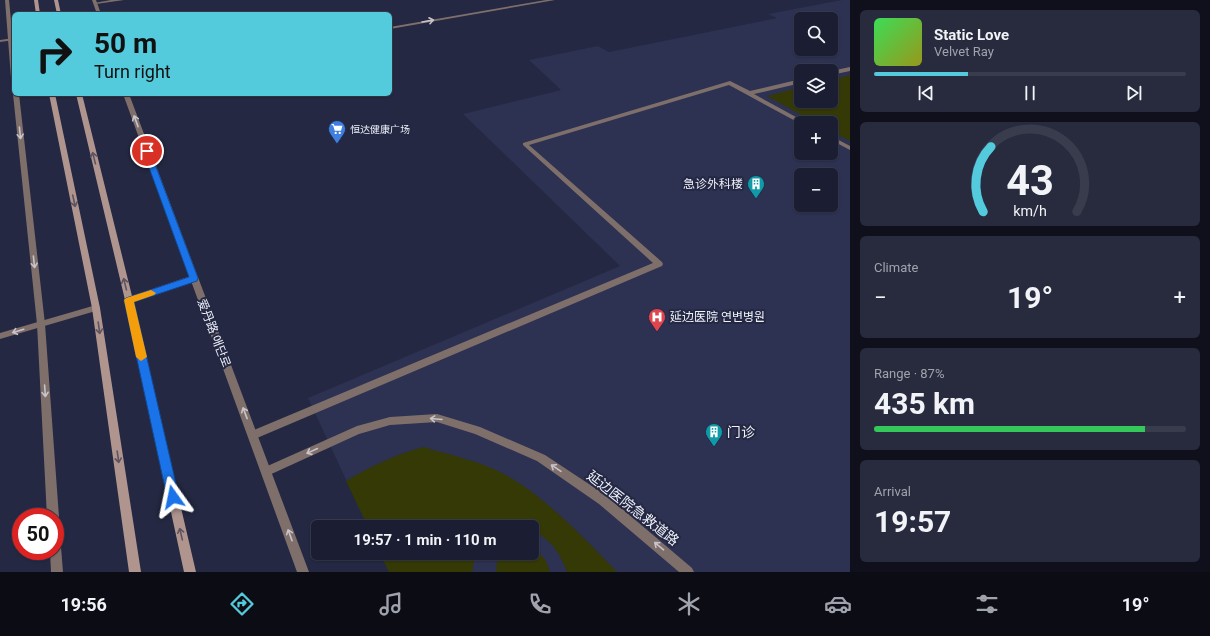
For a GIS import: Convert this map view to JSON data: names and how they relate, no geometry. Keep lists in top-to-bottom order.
{
  "streets": {
    "street": ["爱丹路 애단로", "延边医院急救道路"]
  },
  "crossings": [
    ["爱丹路 애단로", "延边医院急救道路"]
  ],
  "one_way": ["爱丹路 애단로", "延边医院急救道路"],
  "places": {
    "supermarket": ["恒达健康广场"],
    "building": ["急诊外科楼", "门诊"],
    "hospital": ["延边医院 연변병원"]
  },
  "page": {
    "map_buttons": ["+", "−"],
    "turn": ["50 m", "Turn right"],
    "song": ["Static Love", "Velvet Ray"],
    "tile": [
      "Climate",
      ["Range · 87%", "435 km"],
      ["Arrival", "19:57"]
    ],
    "heat": ["−", "19°", "+"],
    "limit": "50",
    "trip": "19:57 · 1 min · 110 m",
    "tabs": ["19:56", "19°"],
    "gauge": ["43", "km/h"]
  }
}
